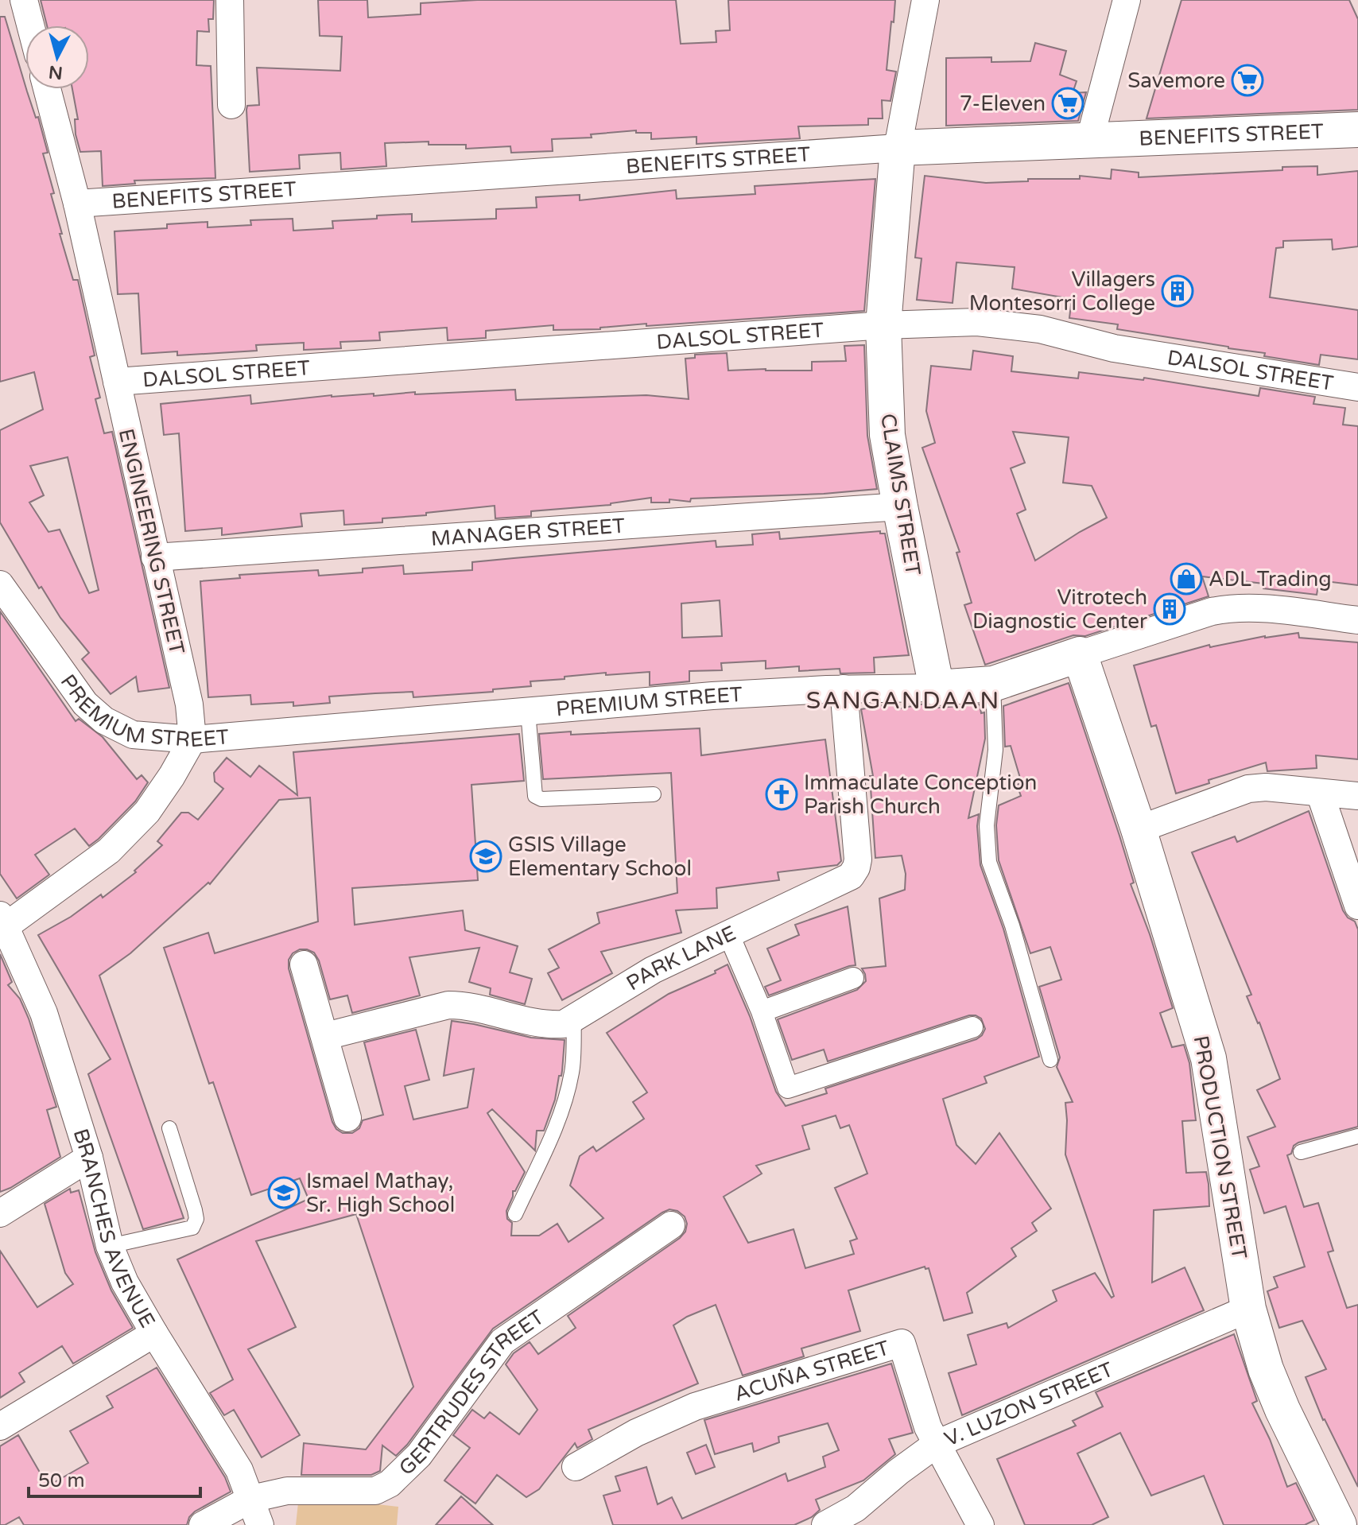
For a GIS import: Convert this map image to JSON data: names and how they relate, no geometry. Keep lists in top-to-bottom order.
{
  "streets": {
    "street": [
      "BENEFITS STREET",
      "DALSOL STREET",
      "CLAIMS STREET",
      "MANAGER STREET",
      "ENGINEERING STREET",
      "PREMIUM STREET",
      "PARK LANE",
      "PRODUCTION STREET",
      "BRANCHES AVENUE",
      "ACUÑA STREET",
      "GERTRUDES STREET",
      "V. LUZON STREET"
    ]
  },
  "crossings": [
    ["BENEFITS STREET", "CLAIMS STREET"],
    ["BENEFITS STREET", "ENGINEERING STREET"],
    ["DALSOL STREET", "CLAIMS STREET"],
    ["DALSOL STREET", "ENGINEERING STREET"],
    ["CLAIMS STREET", "MANAGER STREET"],
    ["CLAIMS STREET", "PREMIUM STREET"],
    ["MANAGER STREET", "ENGINEERING STREET"],
    ["ENGINEERING STREET", "PREMIUM STREET"],
    ["PREMIUM STREET", "PARK LANE"],
    ["PREMIUM STREET", "PRODUCTION STREET"],
    ["PRODUCTION STREET", "V. LUZON STREET"],
    ["BRANCHES AVENUE", "GERTRUDES STREET"],
    ["ACUÑA STREET", "V. LUZON STREET"]
  ],
  "districts": ["SANGANDAAN"],
  "places": {
    "supermarket": ["Savemore", "7-Eleven"],
    "building": ["Villagers Montesorri College", "Vitrotech Diagnostic Center"],
    "shop": ["ADL Trading"],
    "church": ["Immaculate Conception Parish Church"],
    "school or university": ["GSIS Village Elementary School", "Ismael Mathay, Sr. High School"]
  },
  "scale_bar": "50 m",
  "north": "bottom"
}
